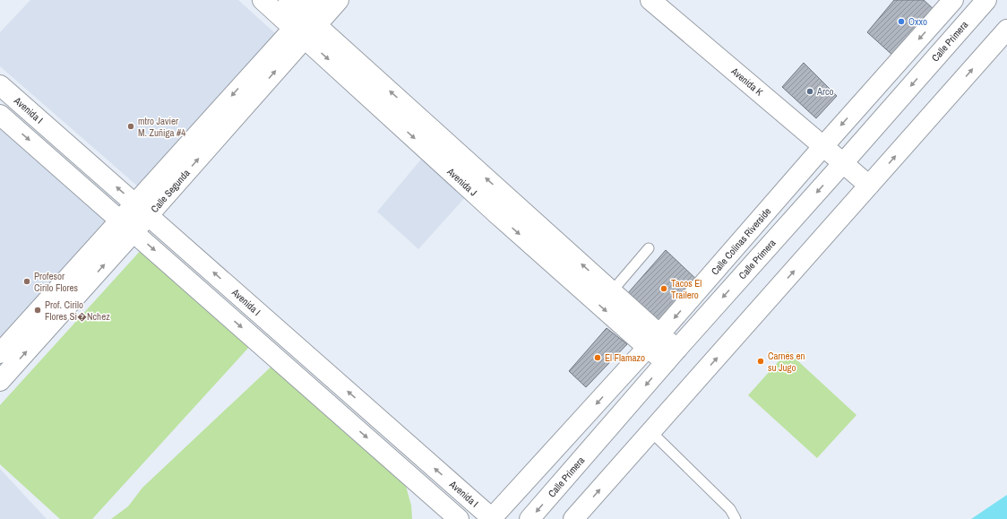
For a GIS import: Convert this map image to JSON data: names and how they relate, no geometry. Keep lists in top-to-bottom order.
{
  "streets": {
    "main road": [
      "Calle Primera",
      "Avenida K",
      "Avenida I",
      "Avenida J",
      "Calle Segunda",
      "Calle Colinas Riverside"
    ]
  },
  "crossings": [
    ["Calle Primera", "Avenida K"],
    ["Calle Primera", "Avenida J"],
    ["Avenida K", "Calle Colinas Riverside"],
    ["Avenida I", "Calle Segunda"],
    ["Avenida I", "Calle Colinas Riverside"],
    ["Avenida J", "Calle Segunda"],
    ["Avenida J", "Calle Colinas Riverside"]
  ],
  "places": [
    "Oxxo",
    "Arco",
    "mtro Javier M. Zuñiga #4",
    "Profesor Cirilo Flores",
    "Tacos El Trailero",
    "Prof. Cirilo Flores Si�Nchez",
    "El Flamazo",
    "Carnes en su Jugo"
  ]
}
